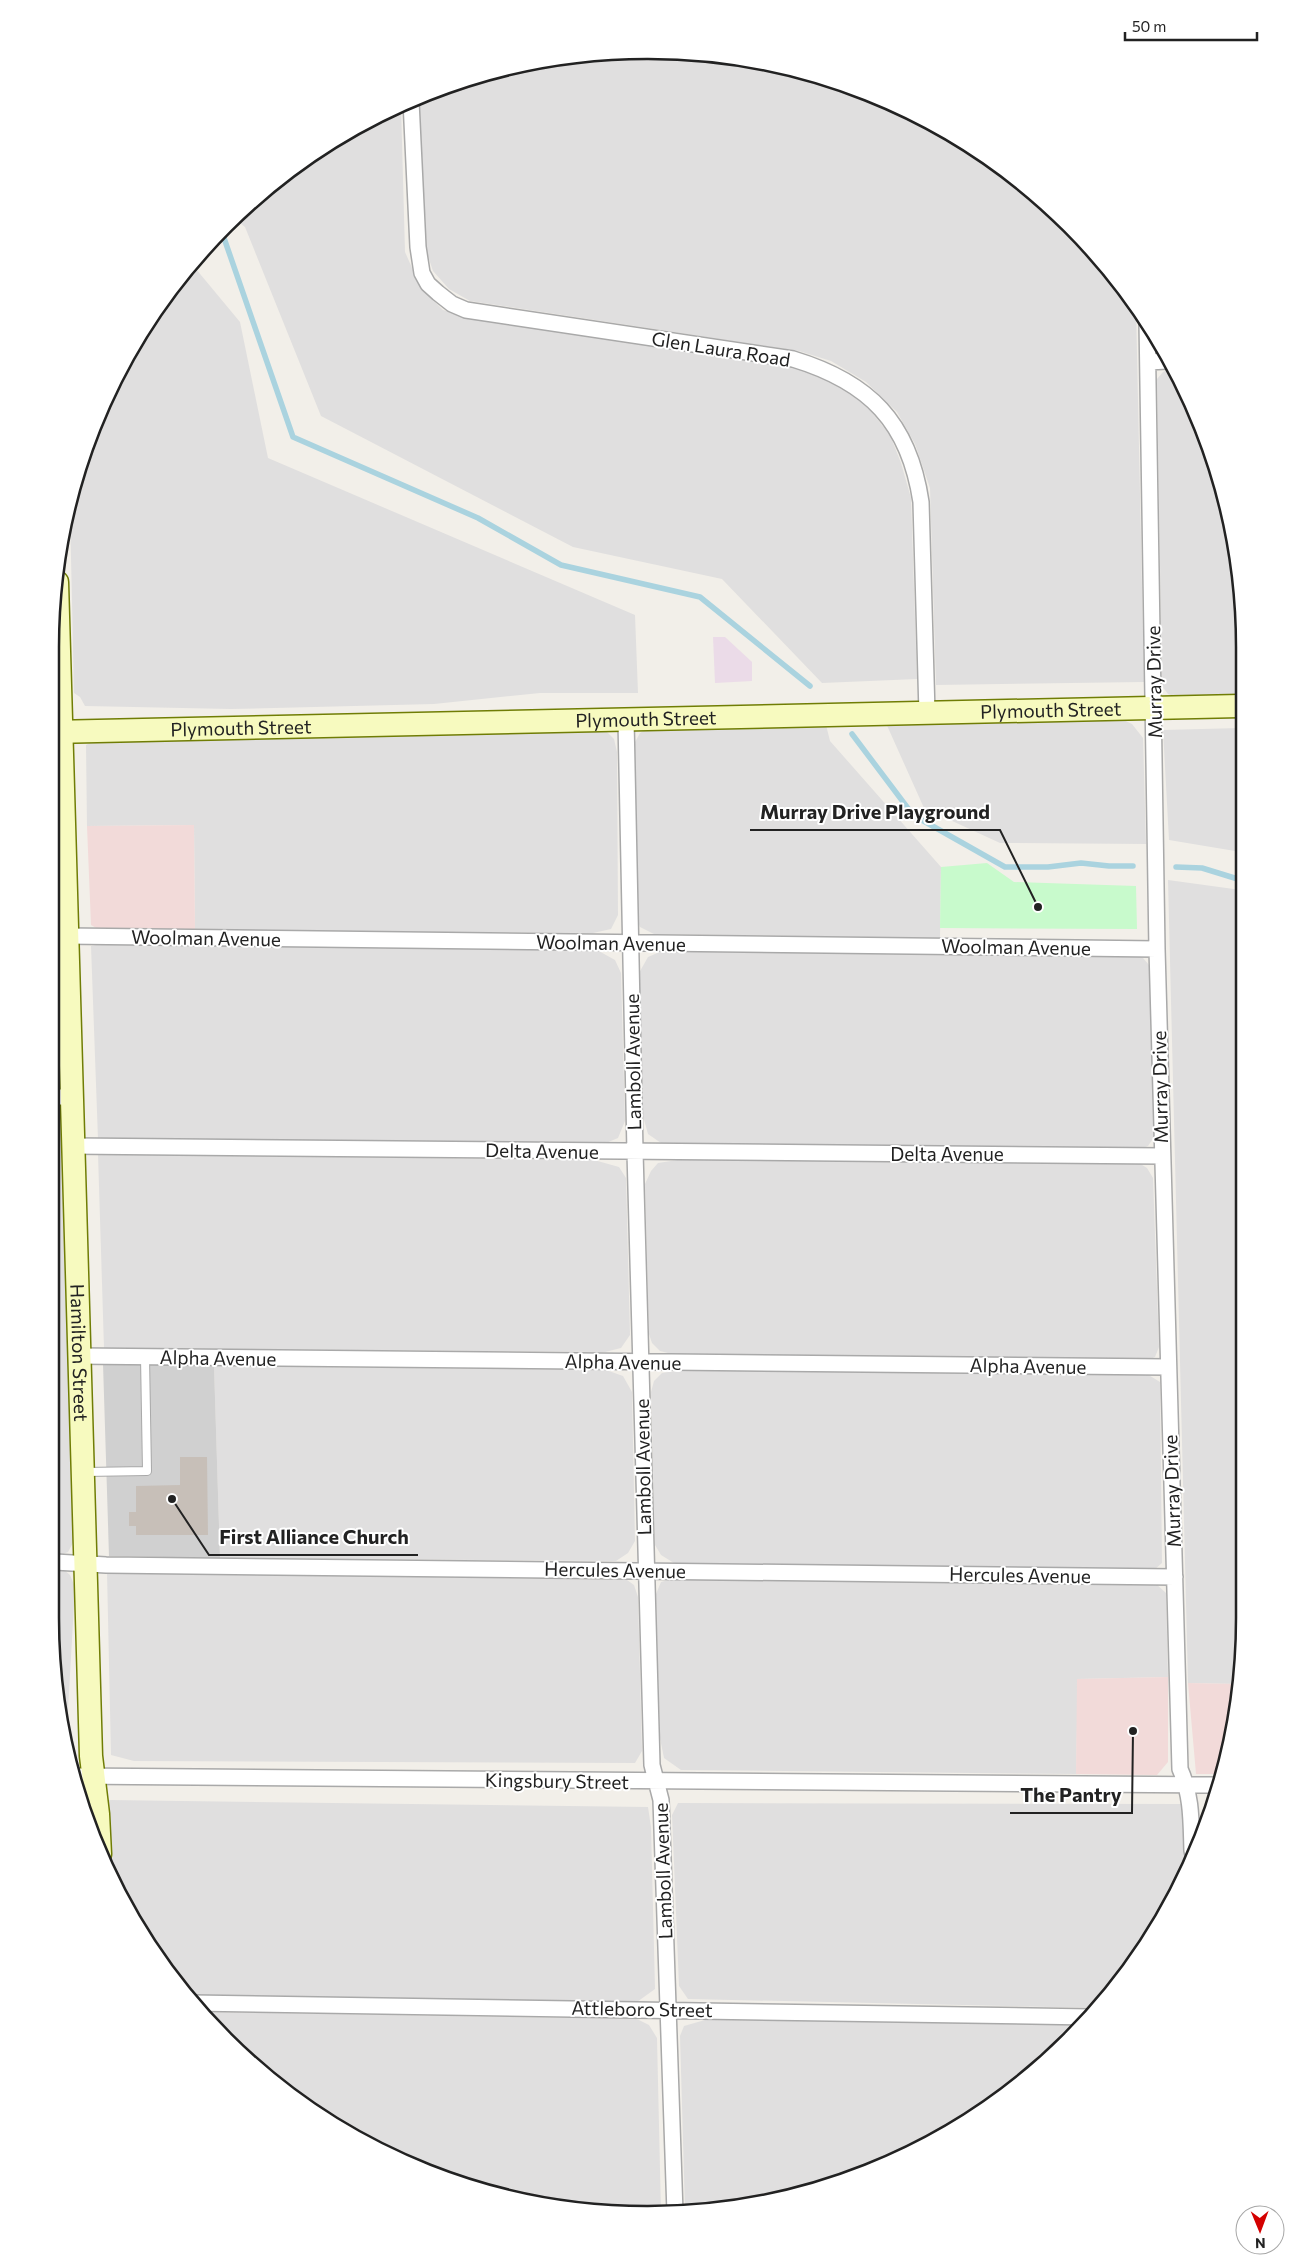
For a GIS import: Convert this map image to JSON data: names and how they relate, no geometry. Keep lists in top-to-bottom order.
{
  "streets": {
    "street": [
      "Glen Laura Road",
      "Murray Drive",
      "Plymouth Street",
      "Woolman Avenue",
      "Lamboll Avenue",
      "Delta Avenue",
      "Hamilton Street",
      "Alpha Avenue",
      "Hercules Avenue",
      "Kingsbury Street",
      "Attleboro Street"
    ]
  },
  "crossings": [
    ["Glen Laura Road", "Plymouth Street"],
    ["Murray Drive", "Plymouth Street"],
    ["Murray Drive", "Woolman Avenue"],
    ["Murray Drive", "Delta Avenue"],
    ["Murray Drive", "Alpha Avenue"],
    ["Murray Drive", "Hercules Avenue"],
    ["Murray Drive", "Kingsbury Street"],
    ["Plymouth Street", "Lamboll Avenue"],
    ["Woolman Avenue", "Lamboll Avenue"],
    ["Woolman Avenue", "Hamilton Street"],
    ["Lamboll Avenue", "Delta Avenue"],
    ["Lamboll Avenue", "Alpha Avenue"],
    ["Lamboll Avenue", "Hercules Avenue"],
    ["Lamboll Avenue", "Kingsbury Street"],
    ["Lamboll Avenue", "Attleboro Street"],
    ["Delta Avenue", "Hamilton Street"],
    ["Hamilton Street", "Alpha Avenue"],
    ["Hamilton Street", "Hercules Avenue"],
    ["Hamilton Street", "Kingsbury Street"]
  ],
  "places": ["Murray Drive Playground", "First Alliance Church", "The Pantry"],
  "scale_bar": "50 m",
  "north": "bottom"
}
